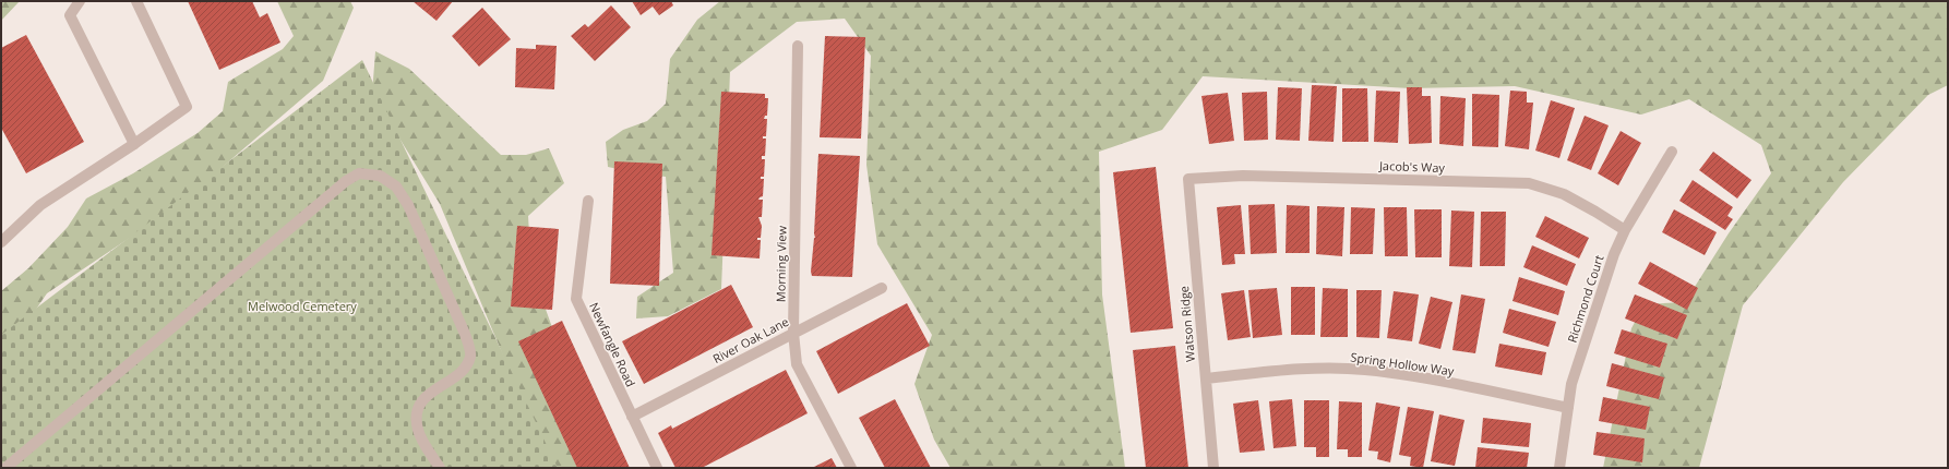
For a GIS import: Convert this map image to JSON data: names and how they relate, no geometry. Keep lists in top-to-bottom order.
{
  "streets": {
    "street": [
      "Jacob's Way",
      "Morning View",
      "Richmond Court",
      "Watson Ridge",
      "River Oak Lane",
      "Newfangle Road",
      "Spring Hollow Way"
    ]
  },
  "crossings": [
    ["Jacob's Way", "Richmond Court"],
    ["Jacob's Way", "Watson Ridge"],
    ["Morning View", "River Oak Lane"],
    ["Richmond Court", "Spring Hollow Way"],
    ["Watson Ridge", "Spring Hollow Way"],
    ["River Oak Lane", "Newfangle Road"]
  ],
  "parks": ["Melwood Cemetery"]
}
